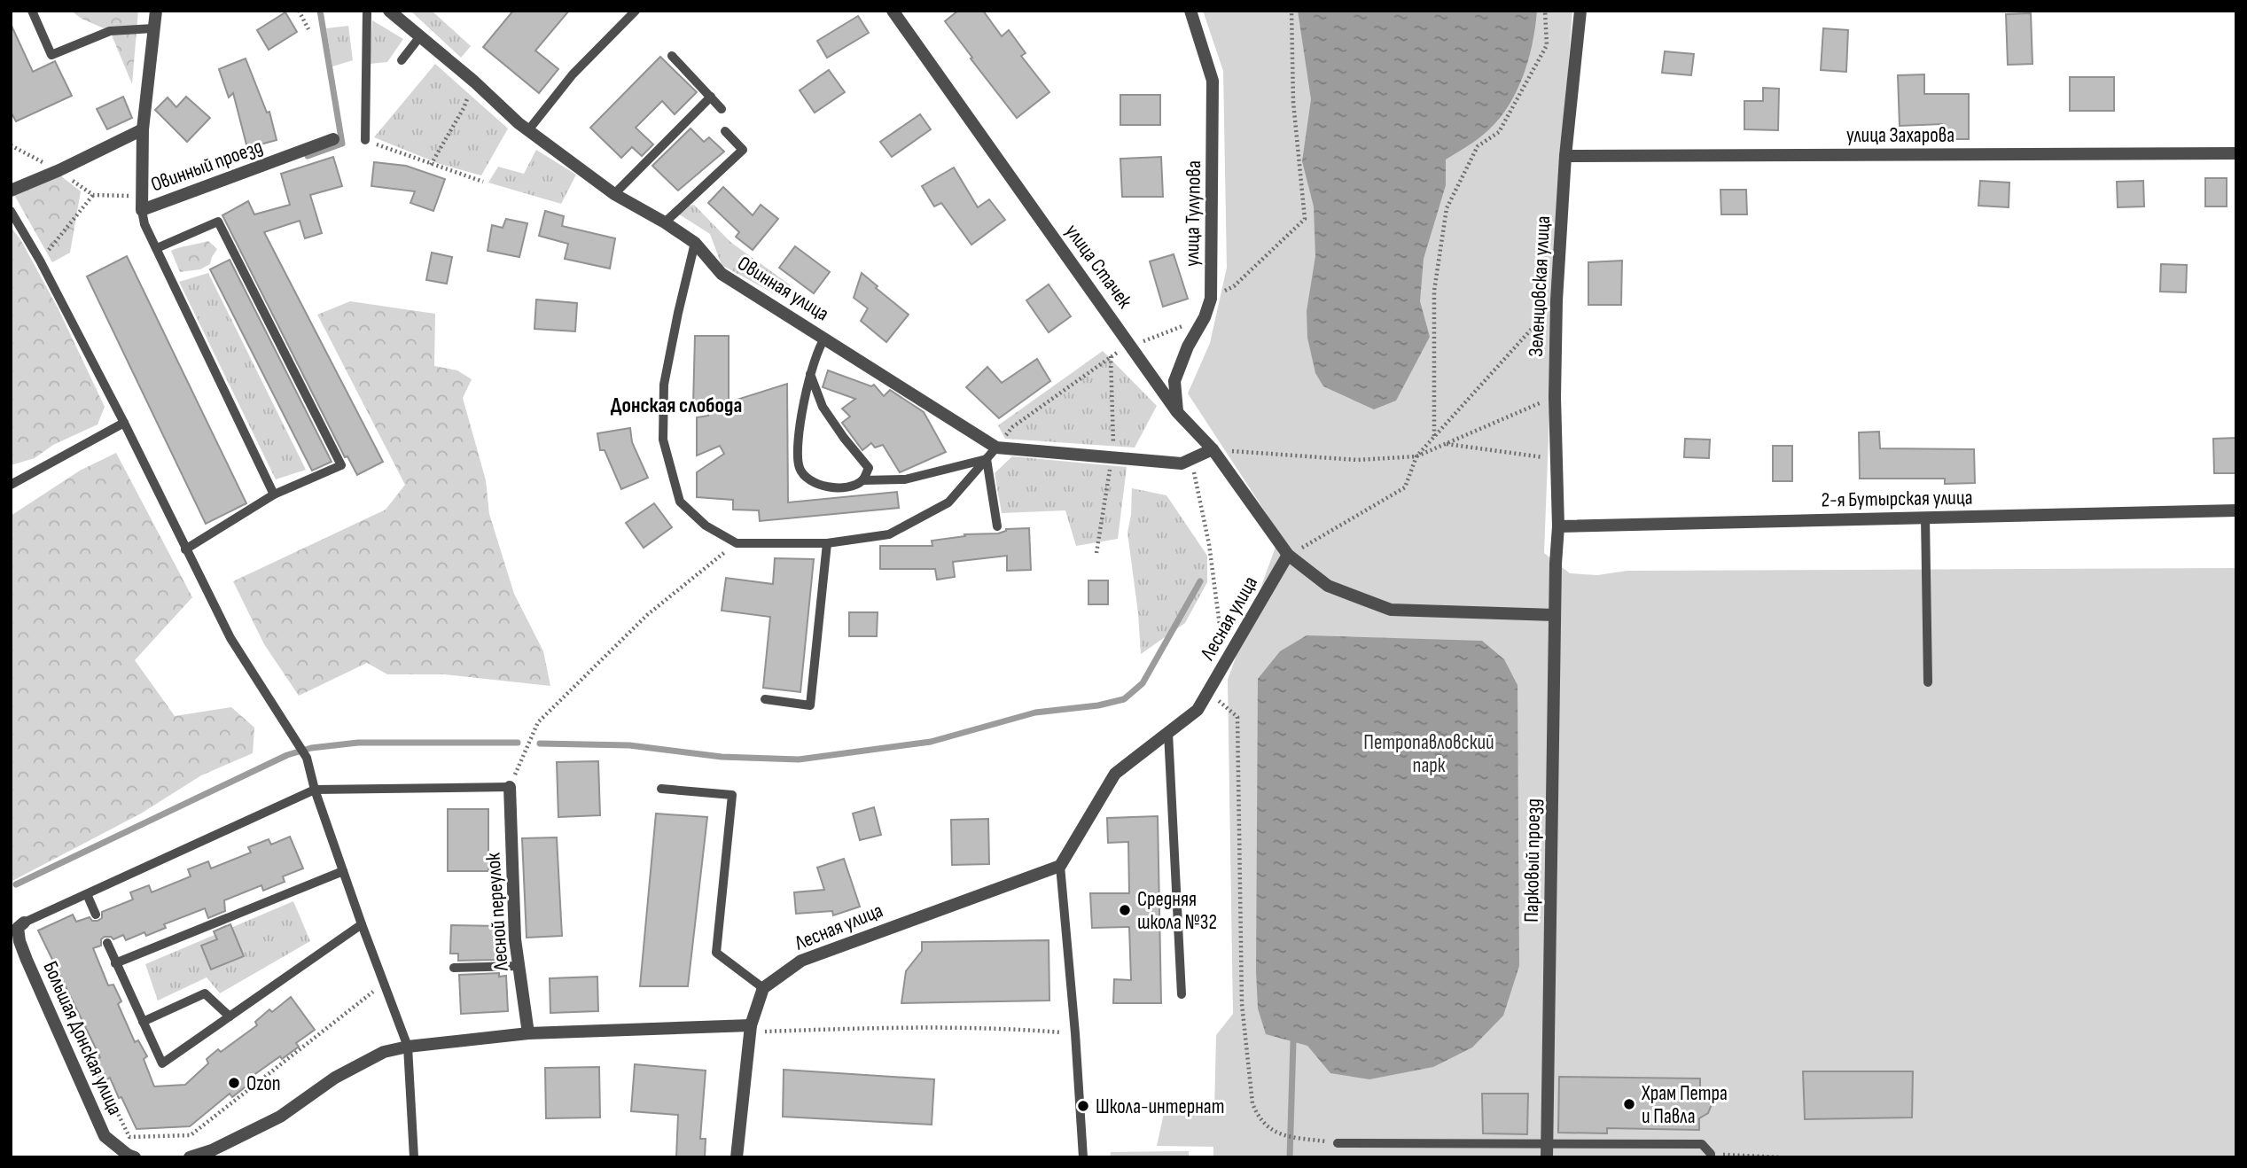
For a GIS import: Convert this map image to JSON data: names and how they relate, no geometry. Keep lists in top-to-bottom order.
{
  "streets": {
    "street": [
      "улица Захарова",
      "Овинный проезд",
      "улица Тулупова",
      "улица Стачек",
      "Зеленцовская улица",
      "Овинная улица",
      "2-я Бутырская улица",
      "Лесная улица",
      "Парковый проезд",
      "Лесной переулок",
      "Большая Донская улица"
    ]
  },
  "crossings": [
    ["улица Захарова", "Зеленцовская улица"],
    ["улица Тулупова", "улица Стачек"],
    ["улица Стачек", "Овинная улица"],
    ["улица Стачек", "Лесная улица"],
    ["улица Стачек", "Парковый проезд"],
    ["Зеленцовская улица", "2-я Бутырская улица"],
    ["Зеленцовская улица", "Парковый проезд"]
  ],
  "districts": ["Донская слобода"],
  "parks": ["Петропавловский парк"],
  "places": [
    "Средняя школа №32",
    "Ozon",
    "Храм Петра и Павла",
    "Школа-интернат"
  ]
}
